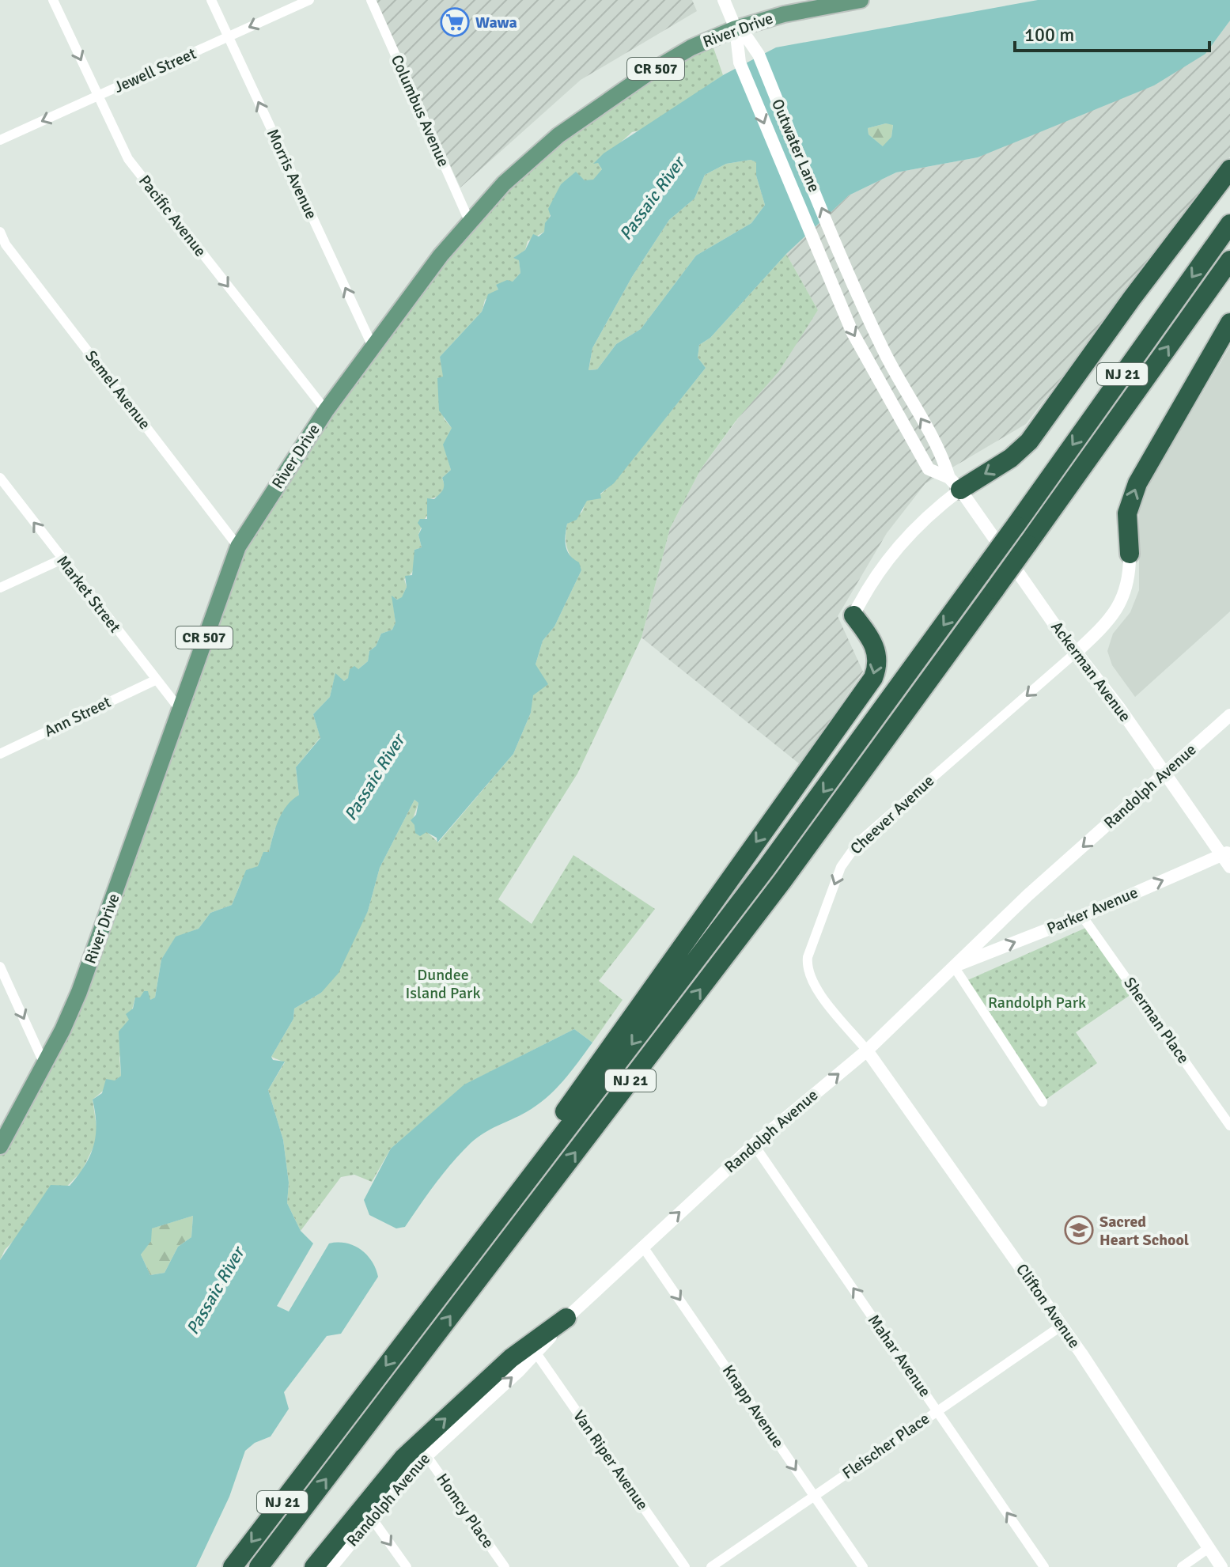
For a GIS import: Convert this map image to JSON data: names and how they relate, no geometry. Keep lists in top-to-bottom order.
{
  "streets": {
    "highway": ["NJ 21"],
    "main road": ["River Drive", "CR 507"],
    "street": [
      "Jewell Street",
      "Columbus Avenue",
      "Outwater Lane",
      "Morris Avenue",
      "Pacific Avenue",
      "Semel Avenue",
      "Market Street",
      "Ackerman Avenue",
      "Ann Street",
      "Randolph Avenue",
      "Cheever Avenue",
      "Parker Avenue",
      "Sherman Place",
      "Clifton Avenue",
      "Mahar Avenue",
      "Knapp Avenue",
      "Fleischer Place",
      "Van Riper Avenue",
      "Homcy Place"
    ]
  },
  "crossings": [
    ["River Drive", "Columbus Avenue"],
    ["River Drive", "Outwater Lane"],
    ["River Drive", "Morris Avenue"],
    ["River Drive", "Pacific Avenue"],
    ["River Drive", "Semel Avenue"],
    ["River Drive", "Market Street"],
    ["Jewell Street", "Morris Avenue"],
    ["Jewell Street", "Pacific Avenue"],
    ["Outwater Lane", "Ackerman Avenue"],
    ["Market Street", "Ann Street"],
    ["Ackerman Avenue", "Randolph Avenue"],
    ["Ackerman Avenue", "Cheever Avenue"],
    ["Ackerman Avenue", "Parker Avenue"],
    ["Randolph Avenue", "Cheever Avenue"],
    ["Randolph Avenue", "Parker Avenue"],
    ["Randolph Avenue", "Clifton Avenue"],
    ["Randolph Avenue", "Mahar Avenue"],
    ["Randolph Avenue", "Knapp Avenue"],
    ["Randolph Avenue", "Van Riper Avenue"],
    ["Randolph Avenue", "Homcy Place"],
    ["Cheever Avenue", "Clifton Avenue"],
    ["Parker Avenue", "Sherman Place"],
    ["Clifton Avenue", "Fleischer Place"],
    ["Mahar Avenue", "Fleischer Place"],
    ["Knapp Avenue", "Fleischer Place"]
  ],
  "one_way": [
    "Jewell Street",
    "Morris Avenue",
    "Pacific Avenue",
    "Market Street",
    "Cheever Avenue",
    "Parker Avenue",
    "Mahar Avenue",
    "Knapp Avenue"
  ],
  "water": ["Passaic River"],
  "parks": ["Dundee Island Park", "Randolph Park"],
  "places": {
    "supermarket": ["Wawa"],
    "school or university": ["Sacred Heart School"]
  },
  "scale_bar": "100 m"
}
